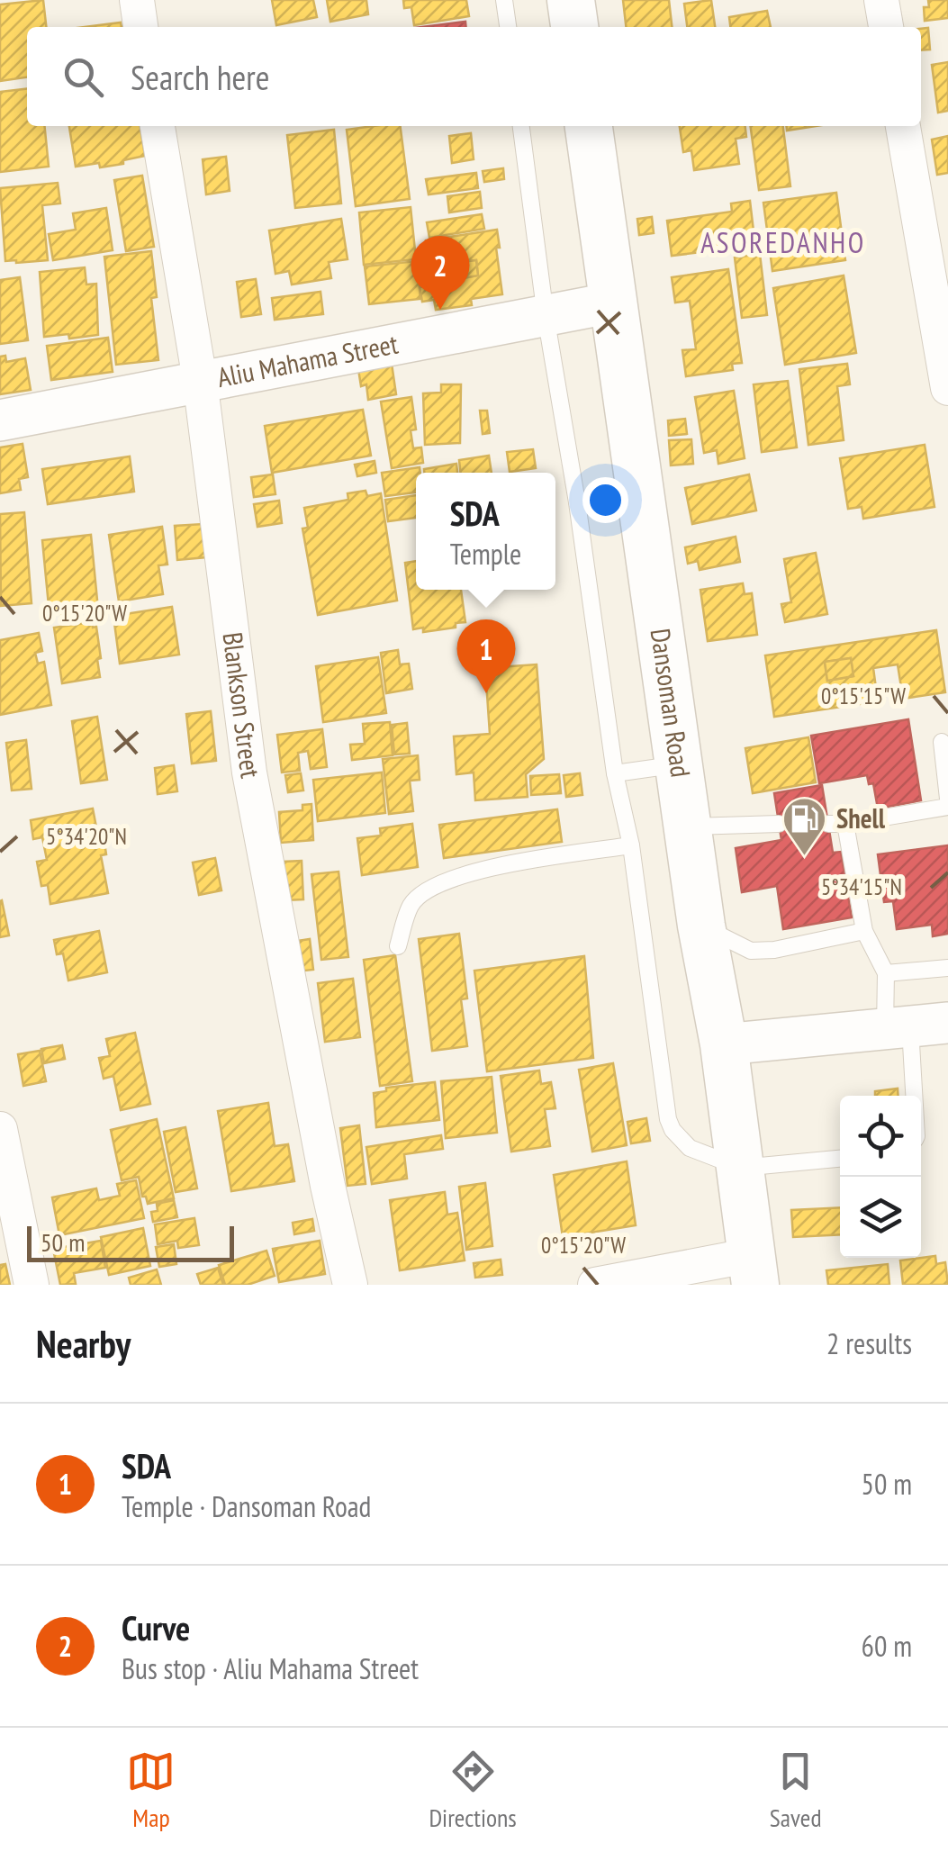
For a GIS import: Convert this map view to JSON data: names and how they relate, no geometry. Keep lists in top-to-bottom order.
{
  "streets": {
    "main road": ["Dansoman Road"],
    "street": ["Aliu Mahama Street", "Blankson Street"]
  },
  "crossings": [
    ["Aliu Mahama Street", "Dansoman Road"],
    ["Aliu Mahama Street", "Blankson Street"]
  ],
  "districts": ["ASOREDANHO"],
  "places": {
    "fuel station": ["Shell"]
  },
  "scale_bar": "50 m",
  "page": {
    "search": "Search here",
    "pins": ["2", "1"],
    "popup": ["SDA", "Temple"],
    "scale": "50 m",
    "heading": ["Nearby", "2 results"],
    "list": [
      {
        "mark": "1",
        "name": "SDA",
        "note": "Temple · Dansoman Road",
        "value": "50 m"
      },
      {
        "mark": "2",
        "name": "Curve",
        "note": "Bus stop · Aliu Mahama Street",
        "value": "60 m"
      }
    ],
    "nav": ["Map", "Directions", "Saved"]
  },
  "coordinates": [
    "0°15'20\"W",
    "0°15'15\"W",
    "5°34'20\"N",
    "5°34'15\"N"
  ]
}
